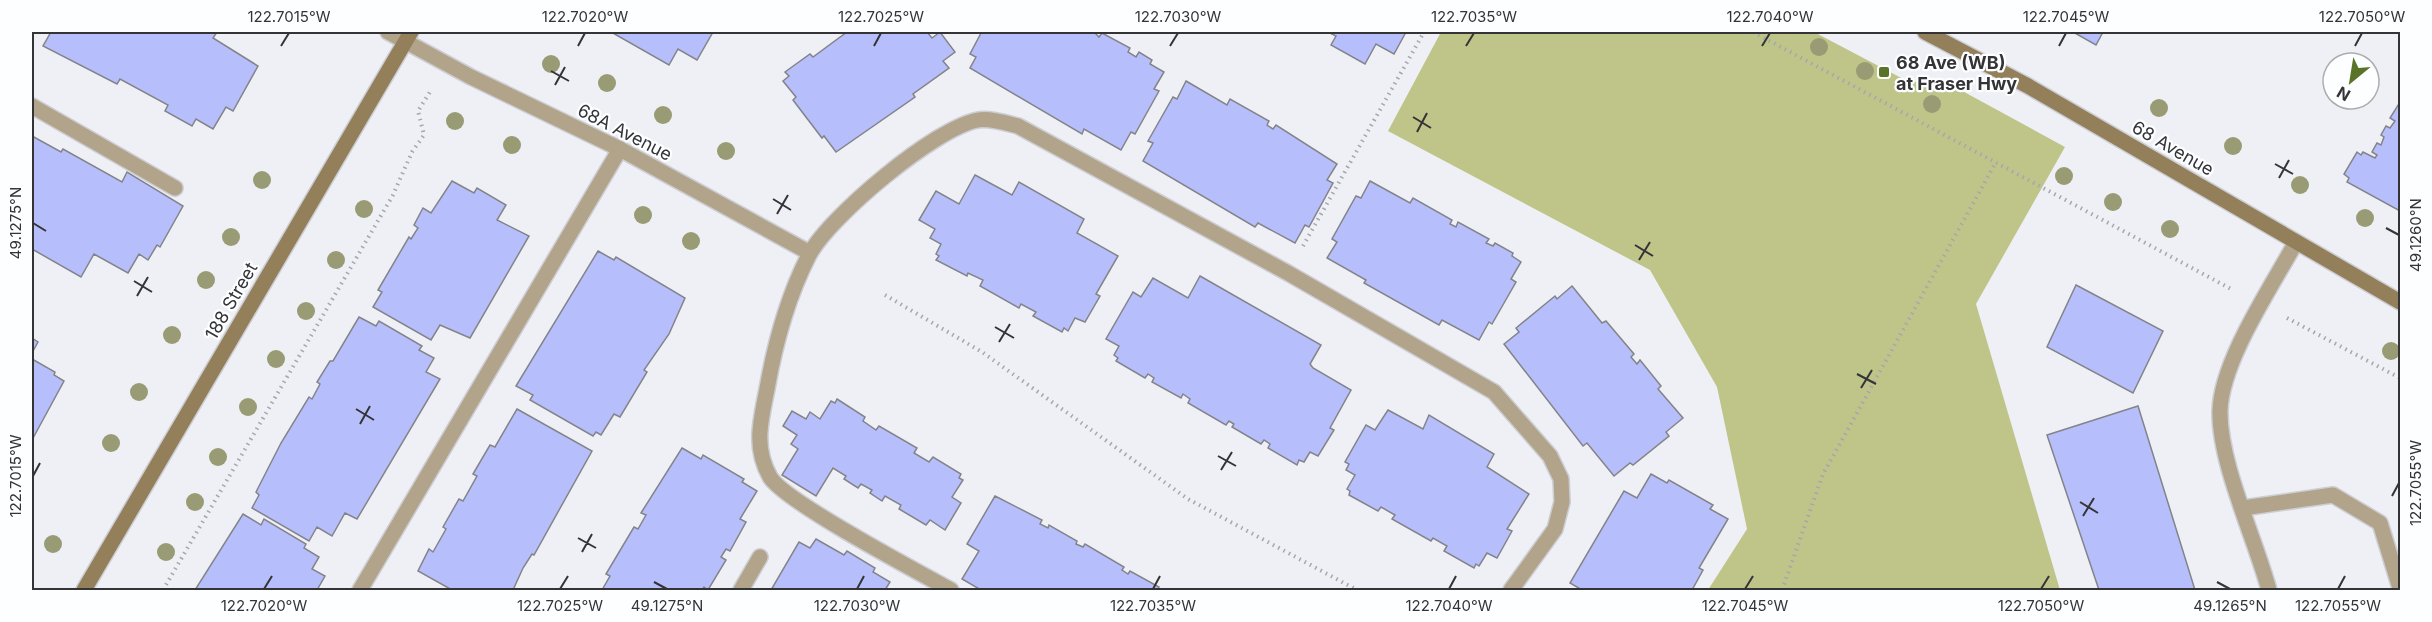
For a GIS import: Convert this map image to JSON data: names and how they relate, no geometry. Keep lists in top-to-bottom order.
{
  "streets": {
    "street": ["68A Avenue", "68 Avenue", "188 Street"]
  },
  "crossings": [
    ["68A Avenue", "188 Street"]
  ],
  "places": {
    "transit": ["68 Ave (WB) at Fraser Hwy"]
  },
  "north": "bottom left",
  "coordinates": [
    "122.7015°W",
    "122.7020°W",
    "122.7025°W",
    "122.7030°W",
    "122.7035°W",
    "122.7040°W",
    "122.7045°W",
    "122.7050°W",
    "49.1275°N",
    "49.1260°N",
    "122.7055°W",
    "49.1265°N"
  ]
}
